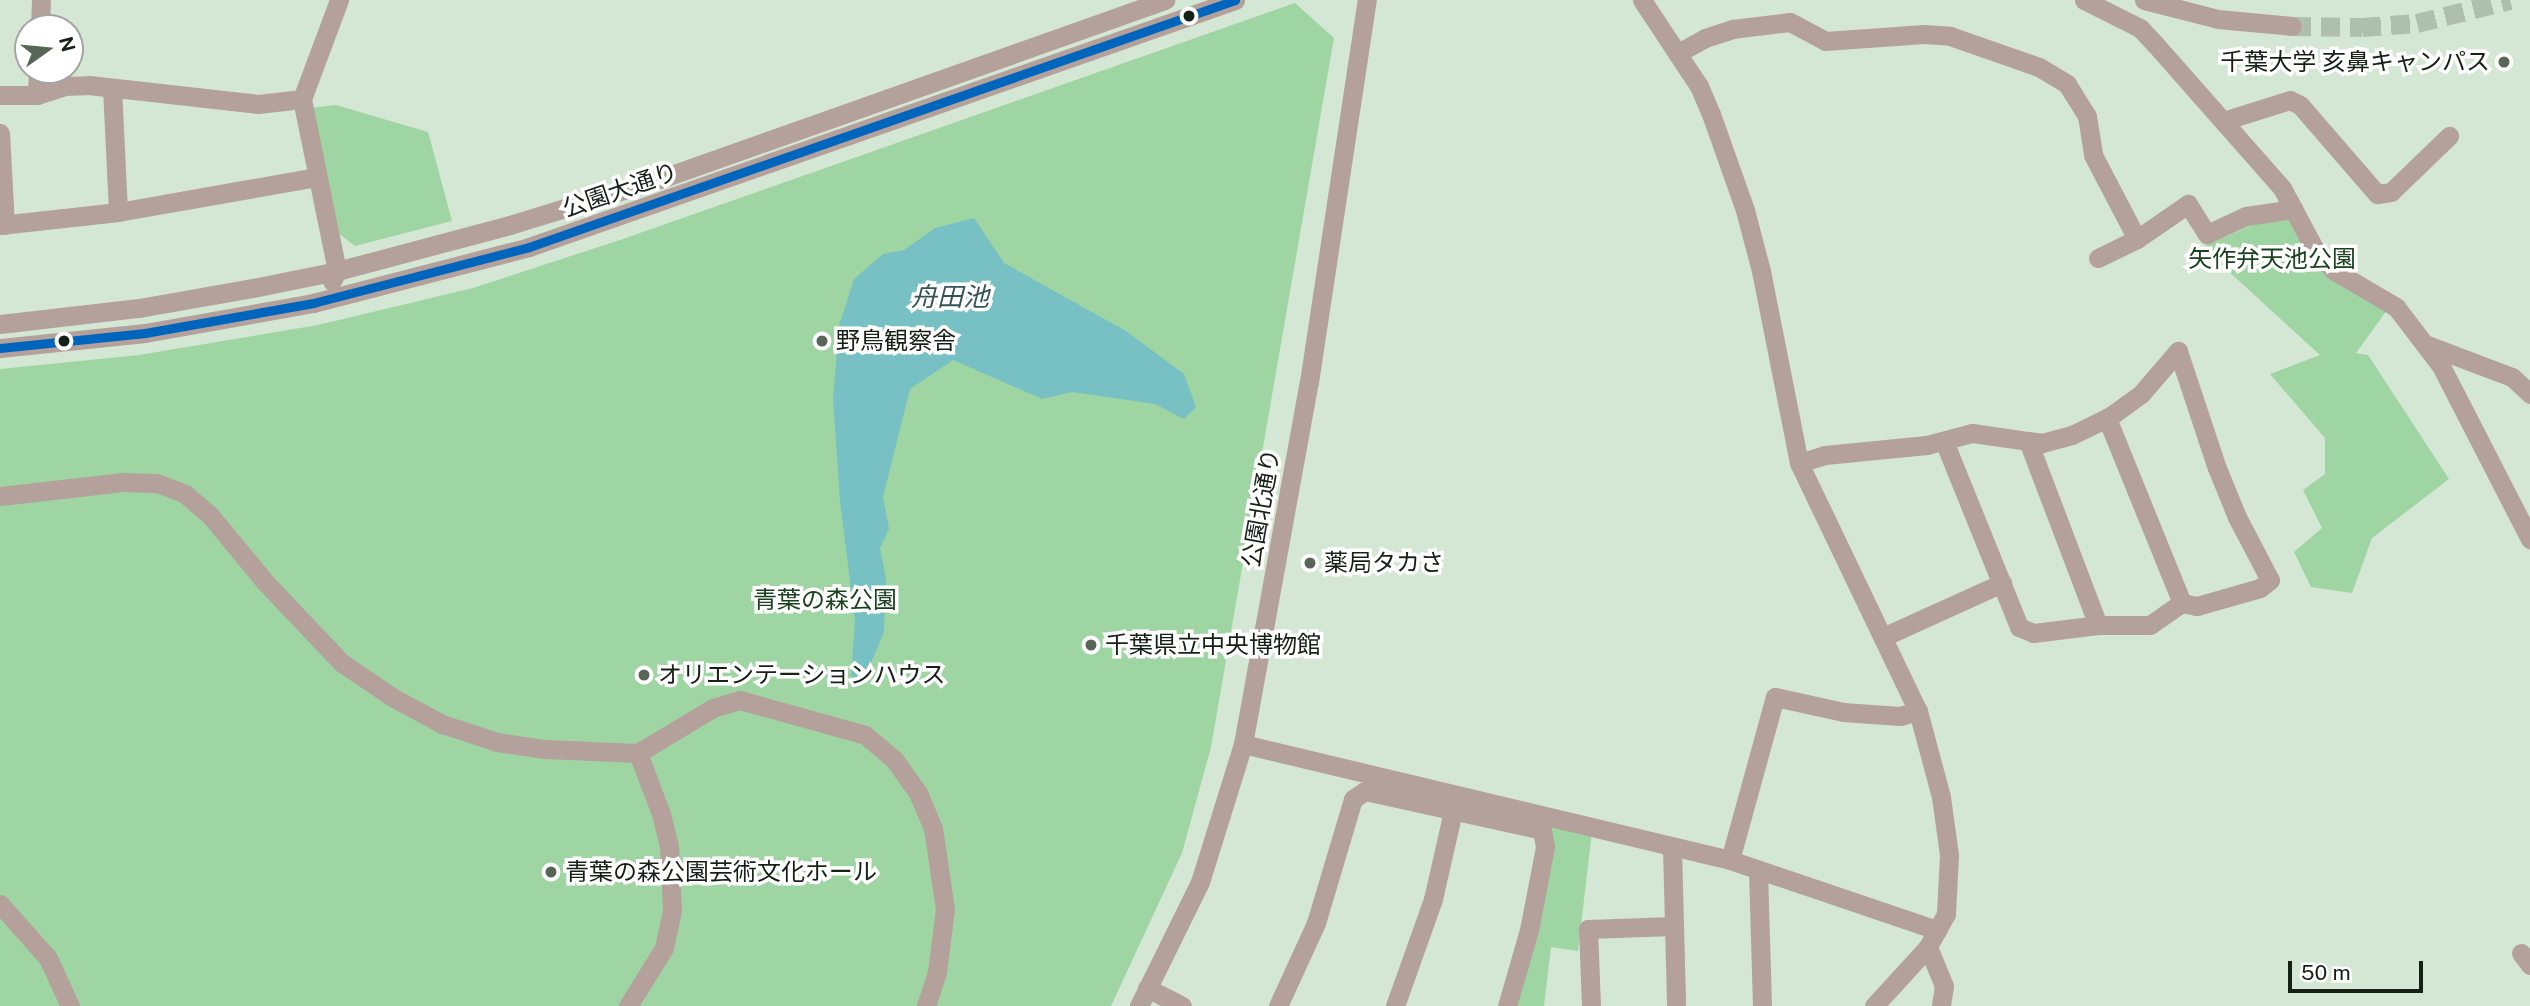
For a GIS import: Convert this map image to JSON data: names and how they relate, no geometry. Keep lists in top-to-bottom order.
{
  "streets": {
    "street": ["公園大通り", "公園北通り"]
  },
  "water": ["舟田池"],
  "parks": ["矢作弁天池公園", "青葉の森公園"],
  "places": [
    "千葉大学 亥鼻キャンパス",
    "野鳥観察舎",
    "薬局タカさ",
    "千葉県立中央博物館",
    "オリエンテーションハウス",
    "青葉の森公園芸術文化ホール"
  ],
  "scale_bar": "50 m",
  "north": "right"
}
